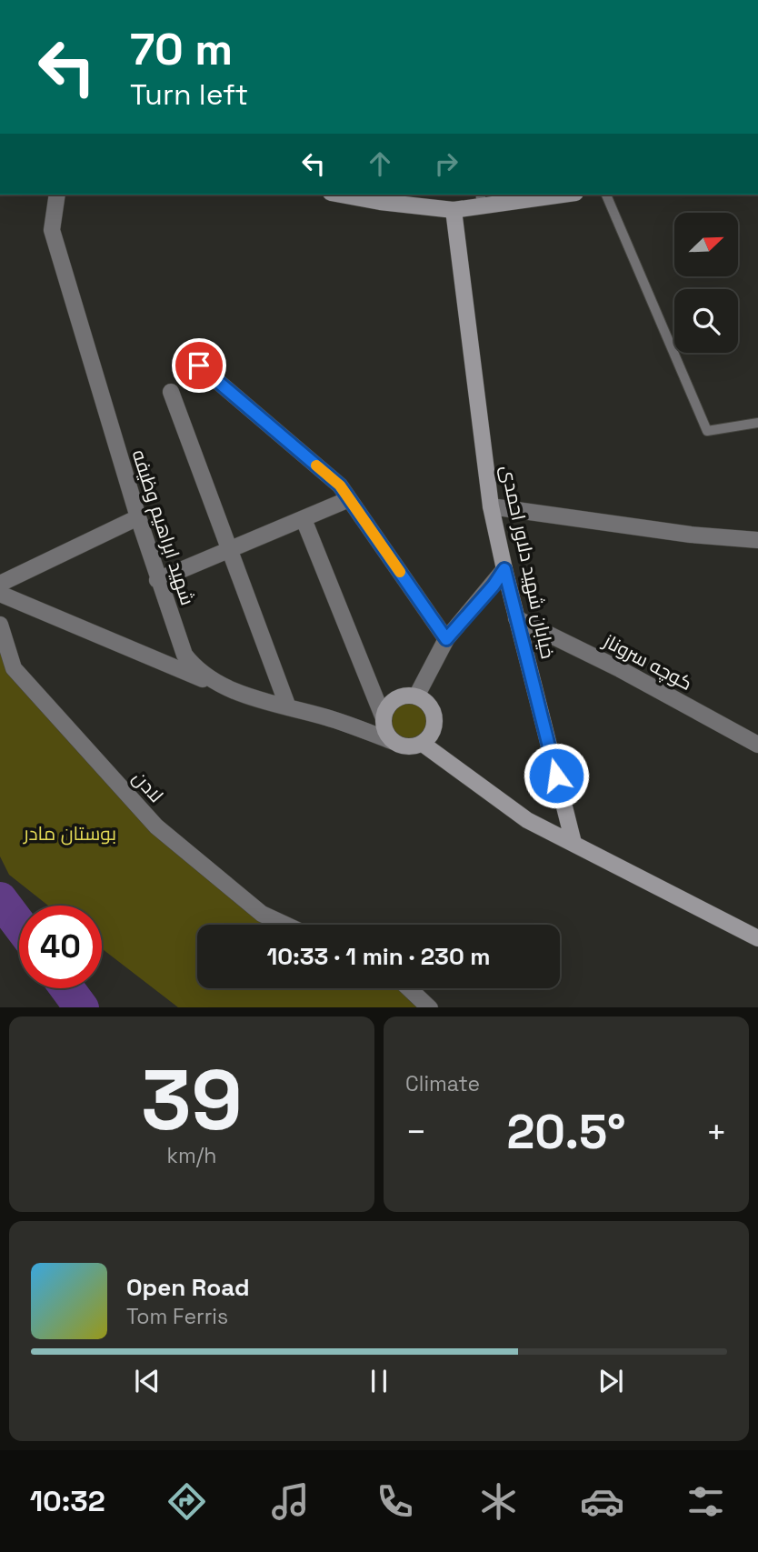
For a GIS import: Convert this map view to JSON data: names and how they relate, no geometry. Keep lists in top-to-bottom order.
{
  "streets": {
    "street": [
      "شهید ابراهیم وظیفه",
      "خیابان شهید دلاور احمدی",
      "کوچه سروناز",
      "لادن"
    ]
  },
  "crossings": [
    ["خیابان شهید دلاور احمدی", "کوچه سروناز"]
  ],
  "parks": ["بوستان مادر"],
  "north": "top right",
  "page": {
    "turn": ["70 m", "Turn left"],
    "limit": "40",
    "trip": "10:33 · 1 min · 230 m",
    "tile": [
      ["39", "km/h"],
      "Climate"
    ],
    "heat": ["−", "20.5°", "+"],
    "song": ["Open Road", "Tom Ferris"],
    "tabs": "10:32"
  }
}
